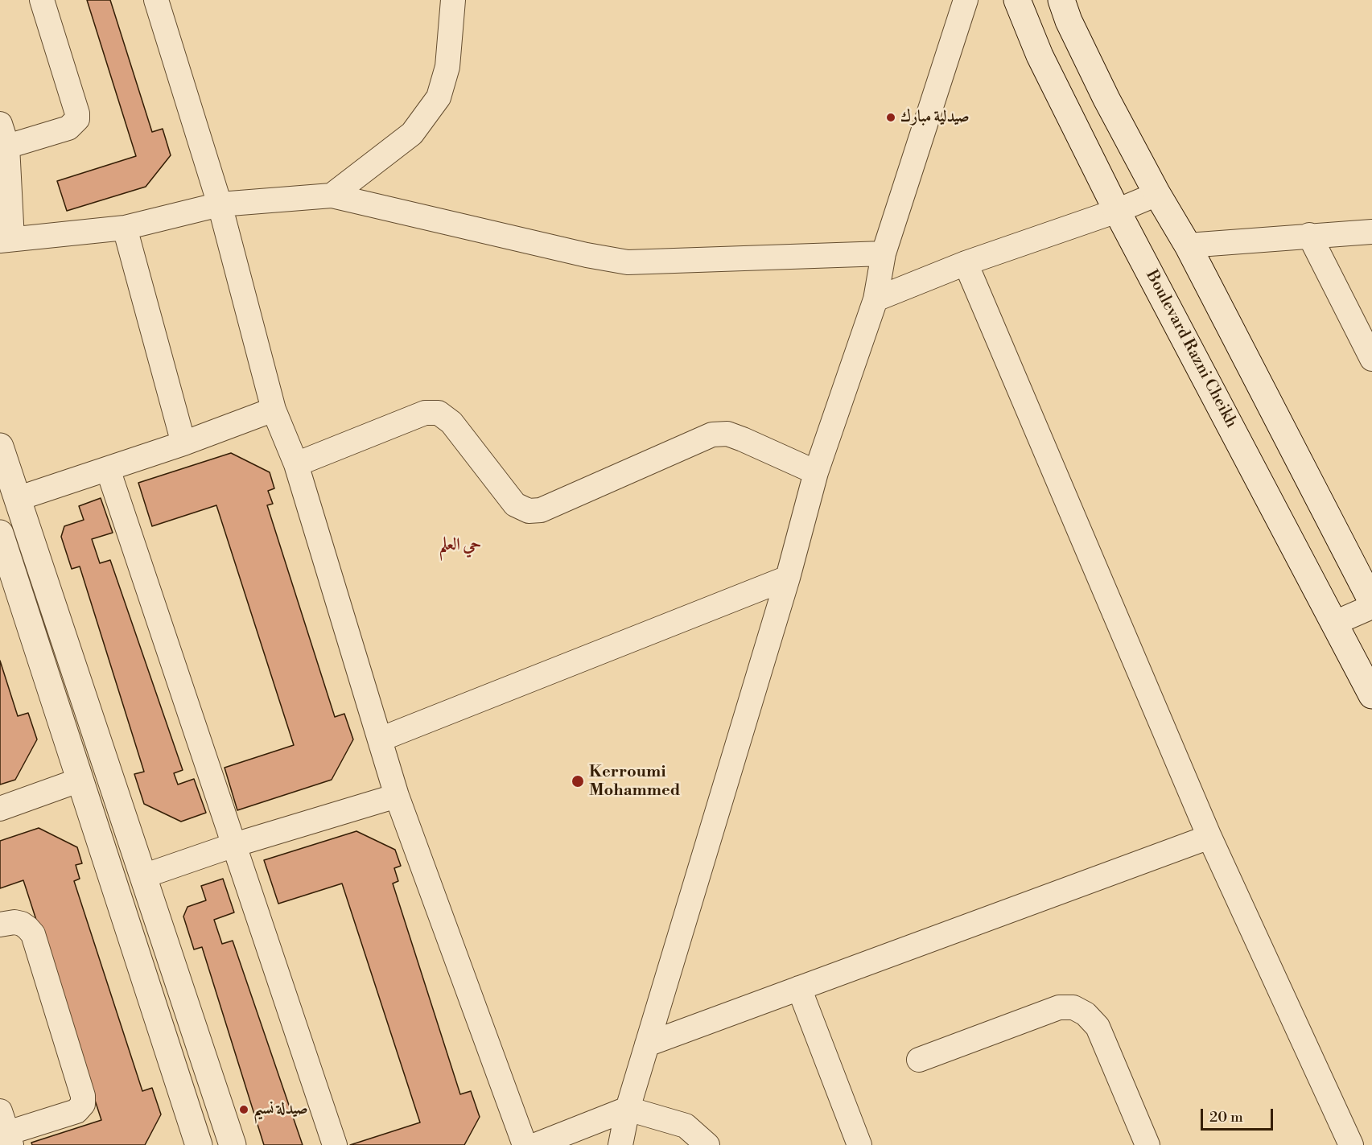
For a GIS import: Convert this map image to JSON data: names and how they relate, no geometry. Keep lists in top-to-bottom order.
{
  "streets": {
    "main road": ["Boulevard Razni Cheikh"]
  },
  "districts": ["حي العلم"],
  "places": ["صيدلية مبارك", "Kerroumi Mohammed", "صيدلة نسيم"],
  "scale_bar": "20 m"
}
